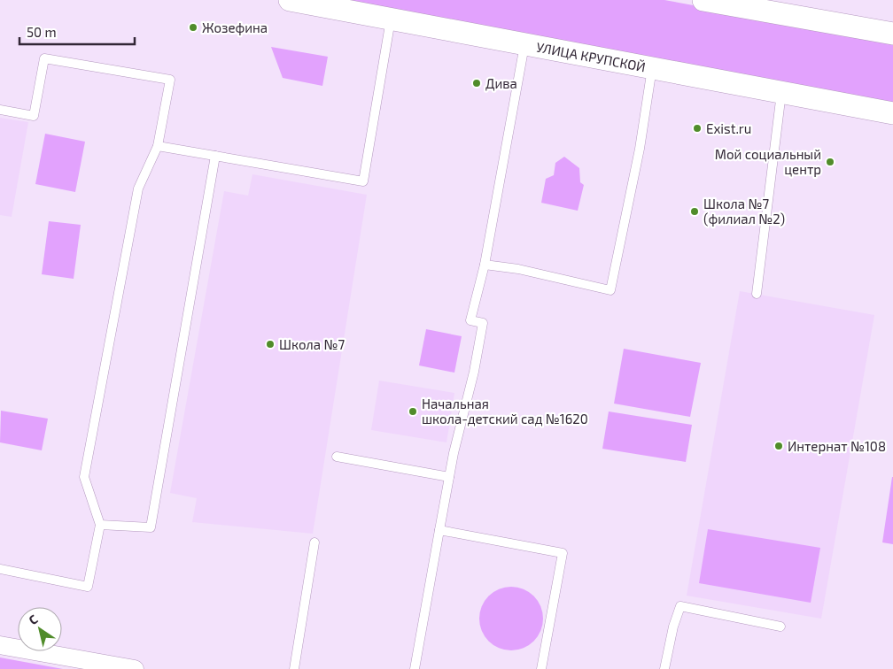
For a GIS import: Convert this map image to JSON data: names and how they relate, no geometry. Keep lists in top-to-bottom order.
{
  "streets": {
    "street": ["УЛИЦА КРУПСКОЙ"]
  },
  "places": [
    "Жозефина",
    "Дива",
    "Exist.ru",
    "Мой социальный центр",
    "Школа №7 (филиал №2)",
    "Школа №7",
    "Начальная школа-детский сад №1620",
    "Интернат №108"
  ],
  "scale_bar": "50 m",
  "north": "top left"
}
